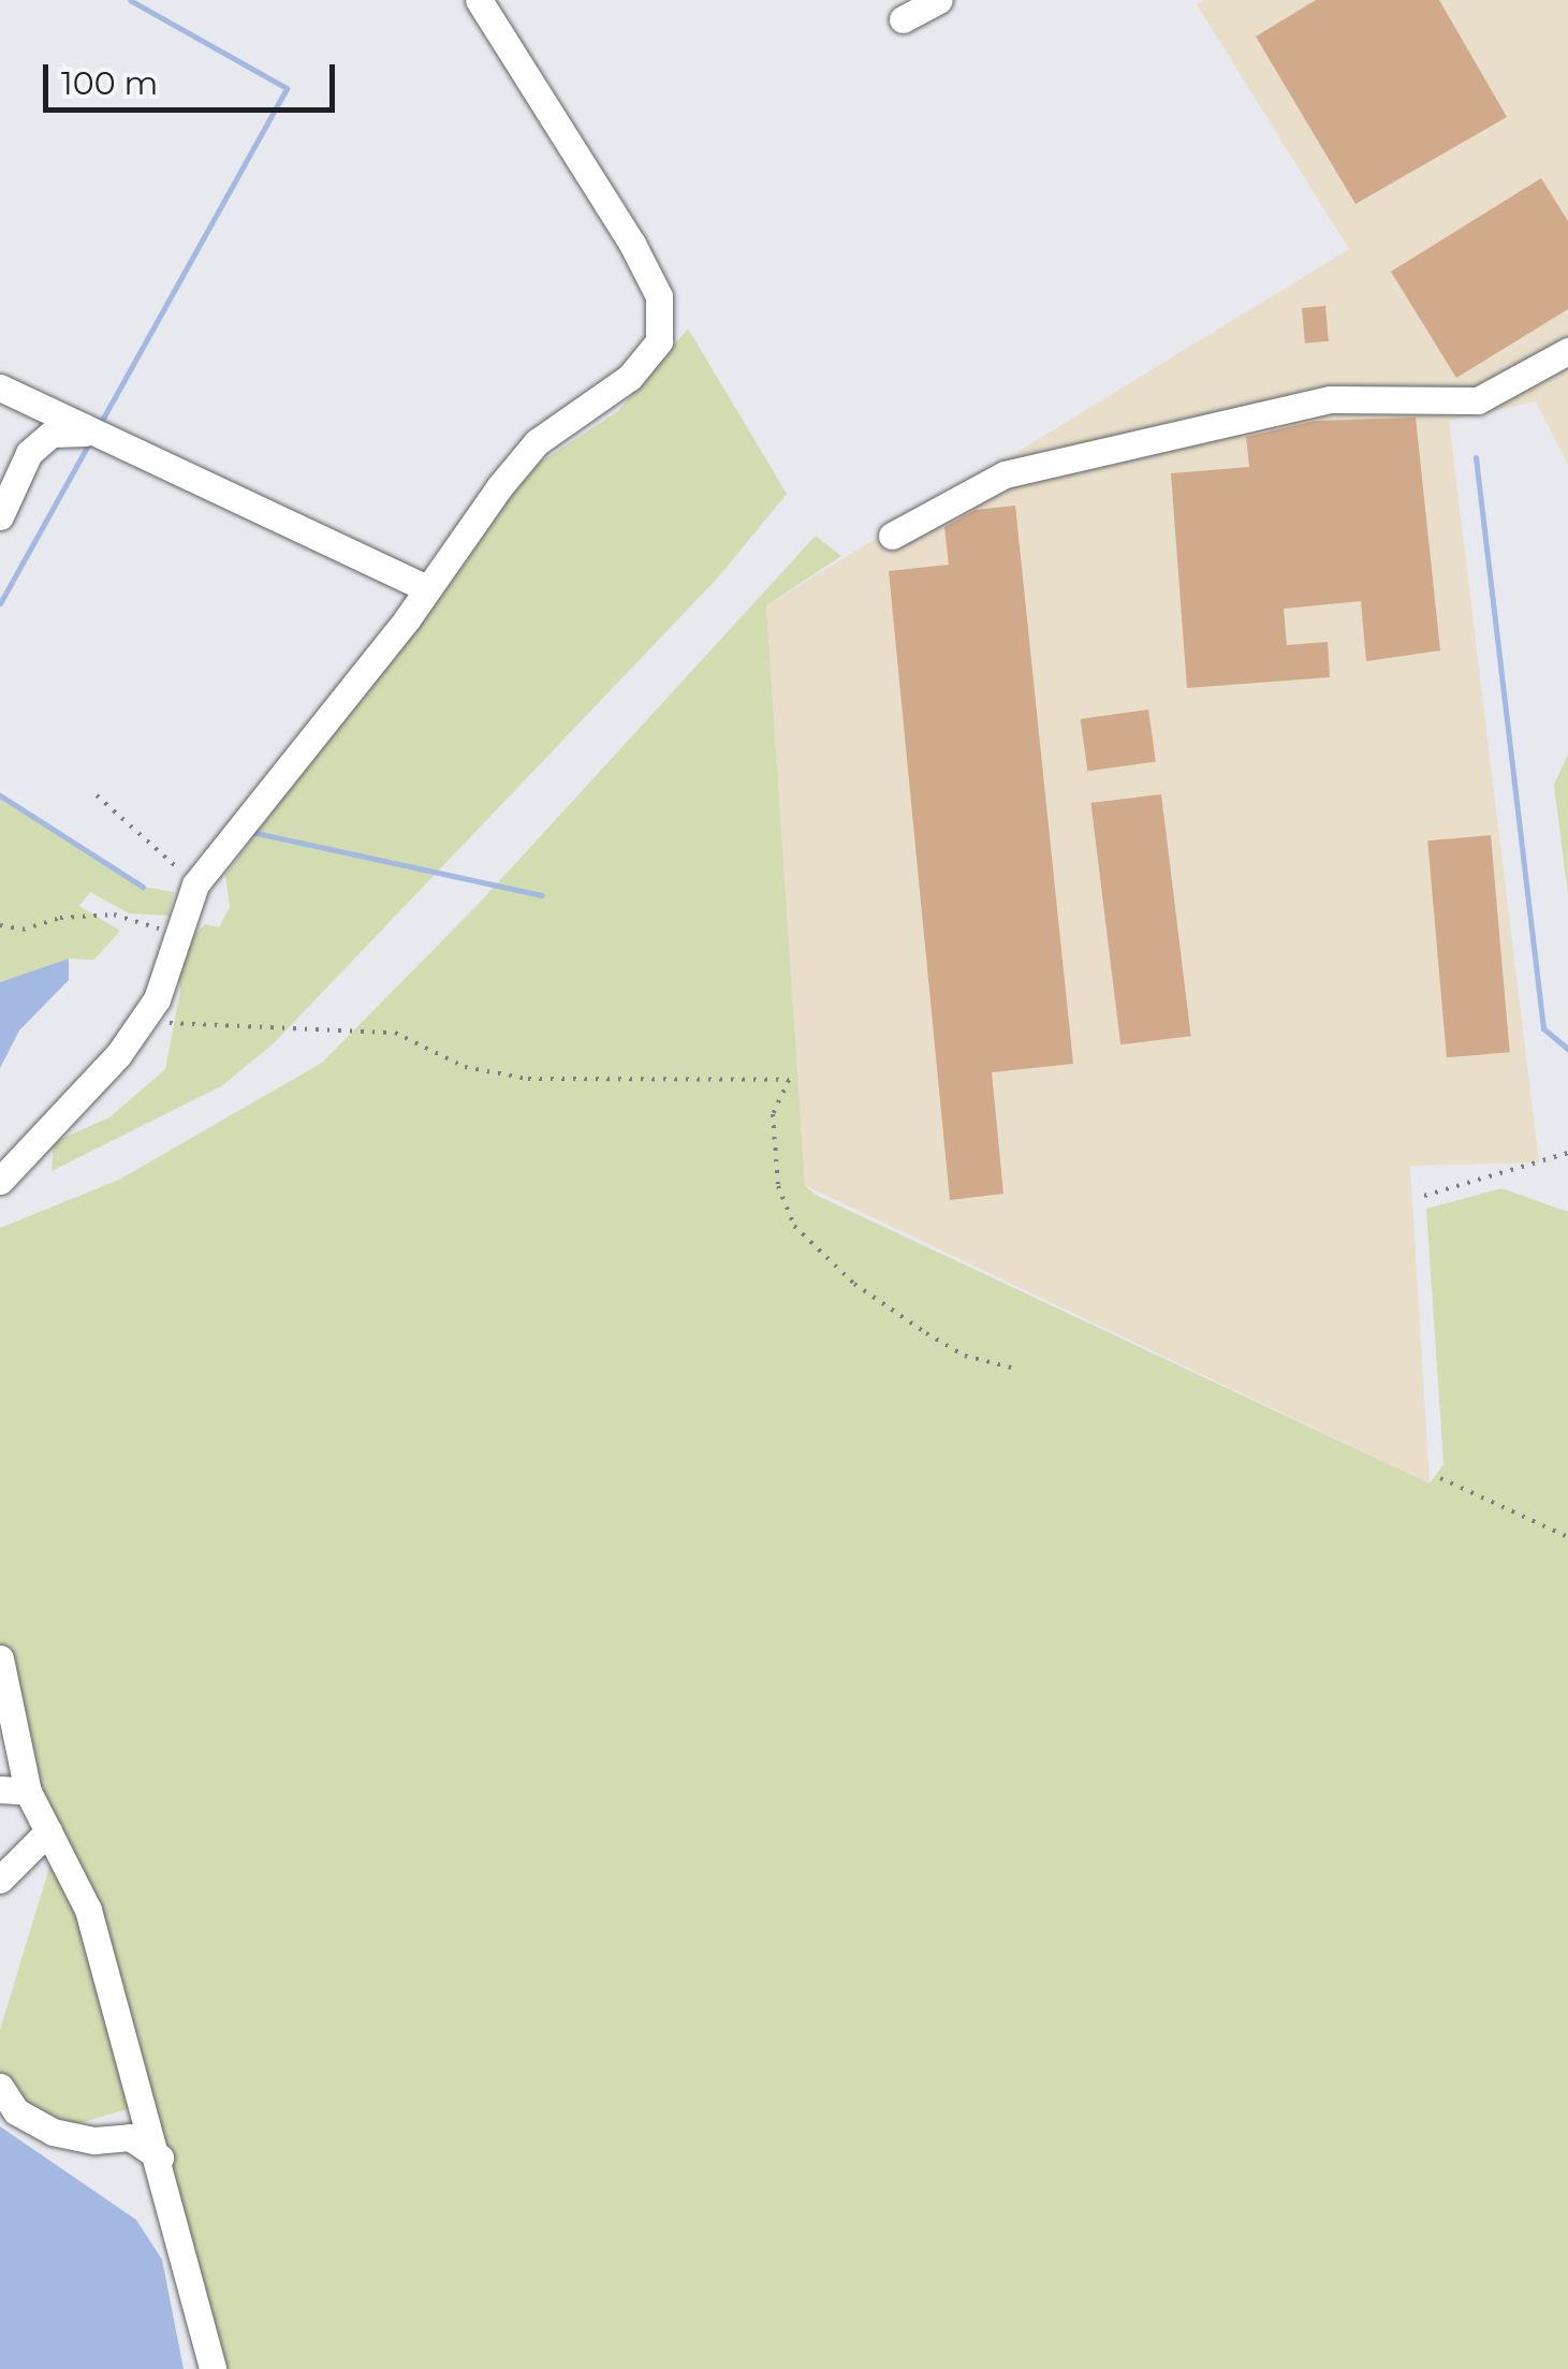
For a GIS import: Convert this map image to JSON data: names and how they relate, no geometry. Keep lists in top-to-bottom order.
{
  "scale_bar": "100 m"
}
